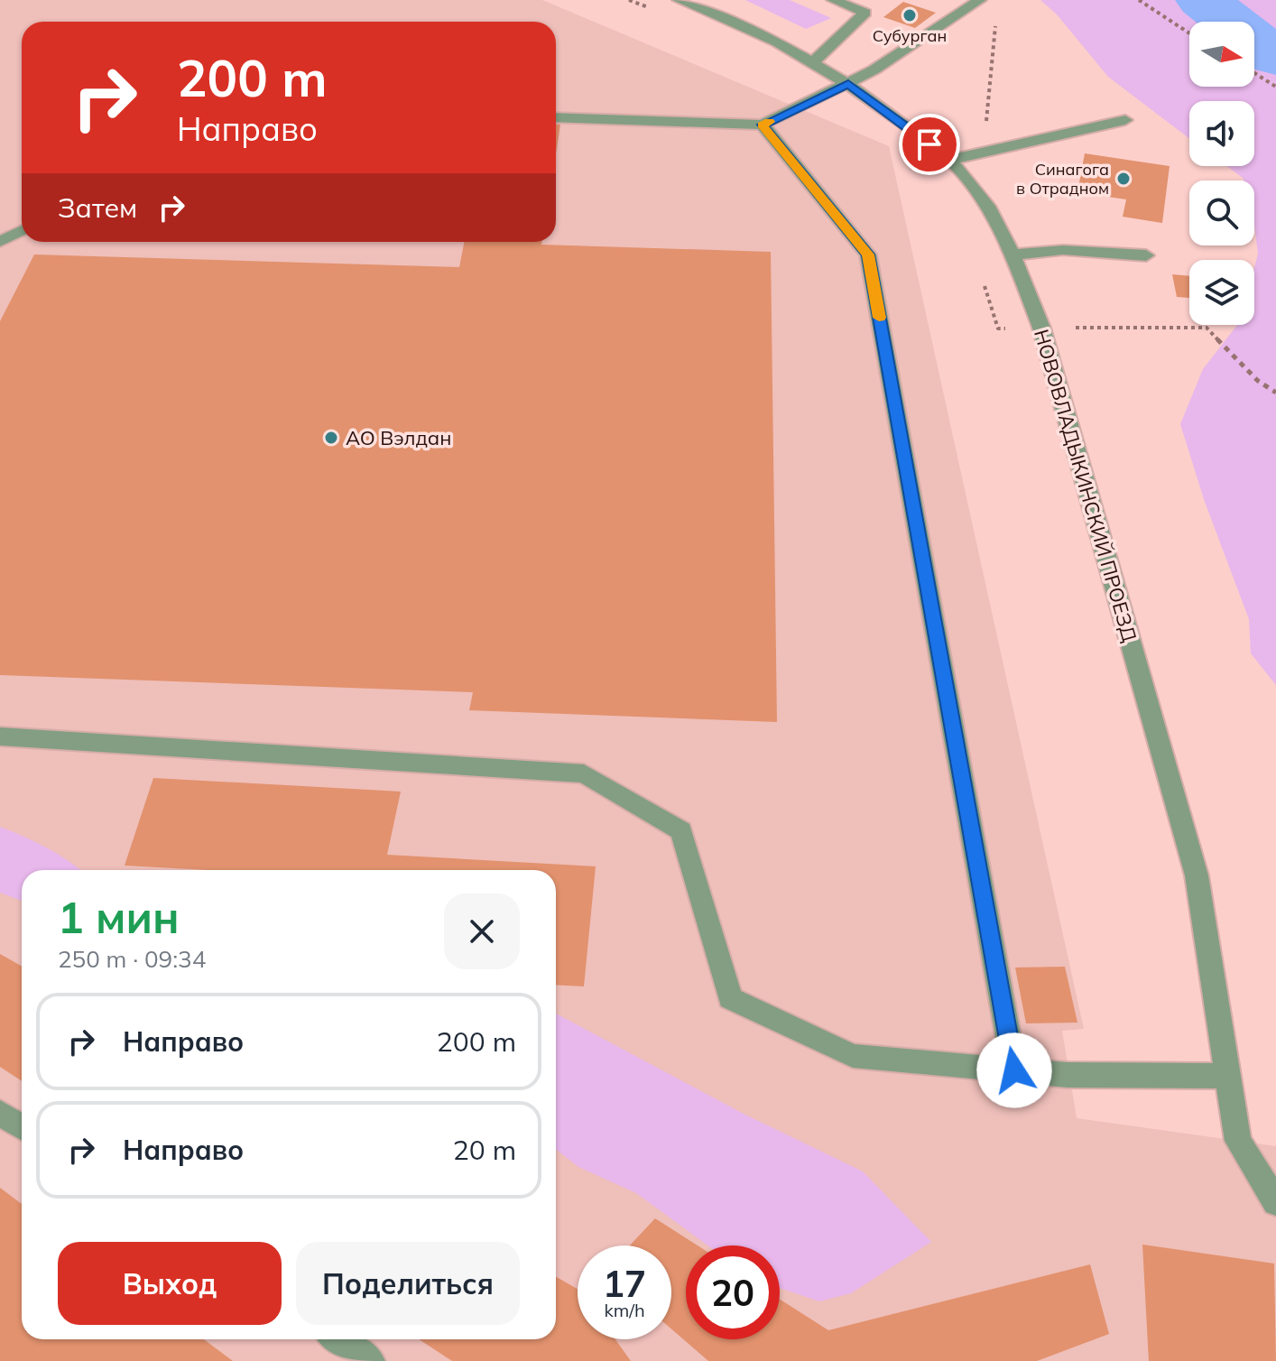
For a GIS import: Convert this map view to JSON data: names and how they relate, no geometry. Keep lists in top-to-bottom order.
{
  "streets": {
    "street": ["НОВОВЛАДЫКИНСКИЙ ПРОЕЗД"]
  },
  "places": ["Субурган", "Синагога в Отрадном", "АО Вэлдан"],
  "north": "right",
  "page": {
    "turn": ["200 m", "Направо"],
    "then": "Затем",
    "heading": ["1 мин", "250 m · 09:34"],
    "list": [
      {
        "name": "Направо",
        "value": "200 m"
      },
      {
        "name": "Направо",
        "value": "20 m"
      }
    ],
    "buttons": ["Выход", "Поделиться"],
    "speed": "17 km/h",
    "limit": "20"
  }
}
